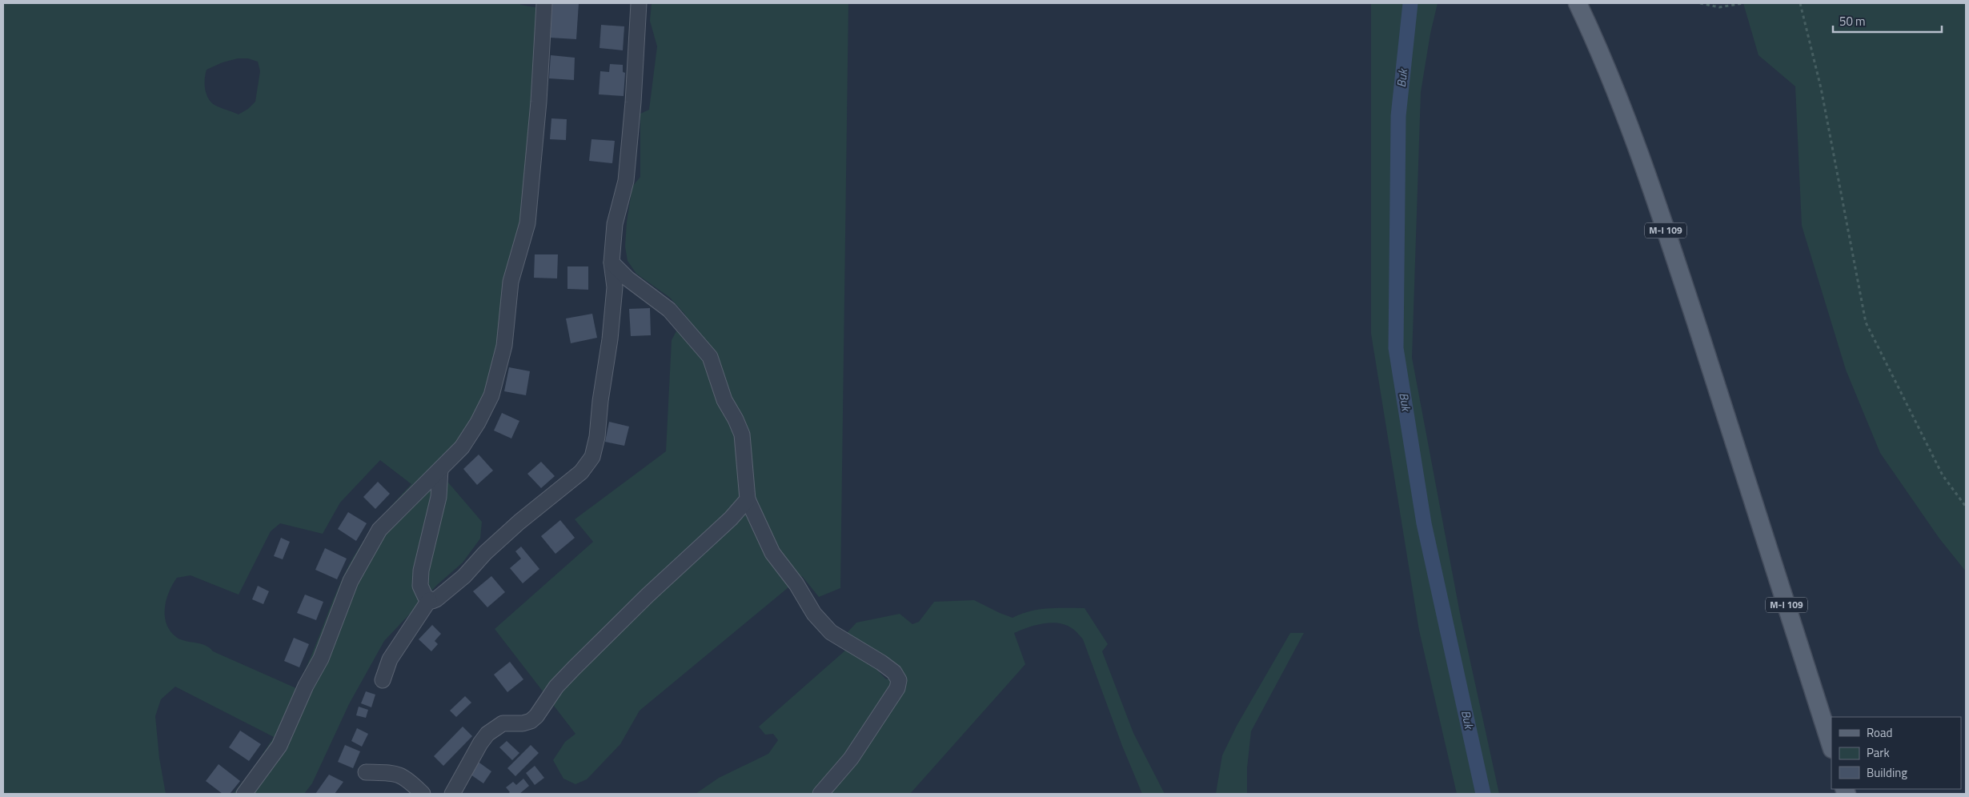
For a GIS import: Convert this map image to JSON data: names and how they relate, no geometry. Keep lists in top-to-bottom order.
{
  "streets": {
    "main road": ["M-I 109"]
  },
  "water": ["Buk"],
  "legend": ["Road", "Park", "Building"],
  "scale_bar": "50 m"
}
